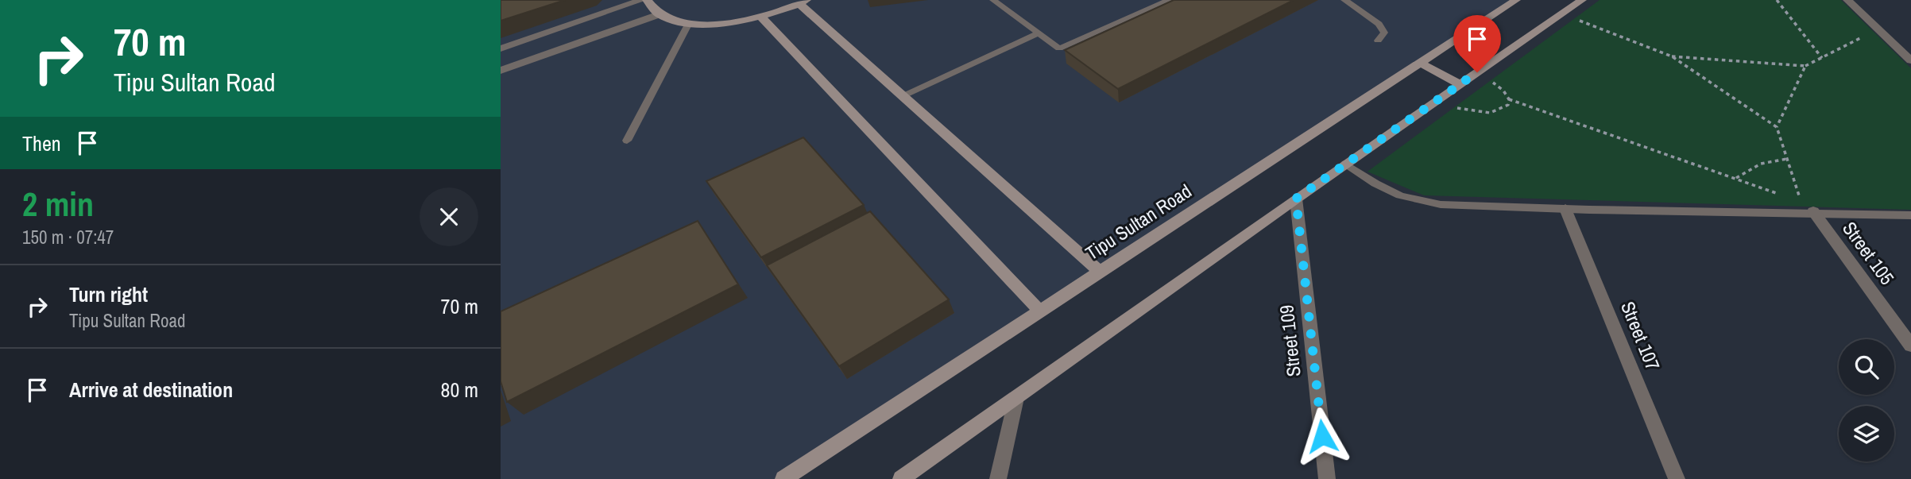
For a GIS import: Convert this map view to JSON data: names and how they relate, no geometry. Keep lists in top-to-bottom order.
{
  "streets": {
    "street": [
      "Tipu Sultan Road",
      "Street 105",
      "Street 107",
      "Street 109"
    ]
  },
  "page": {
    "turn": ["70 m", "Tipu Sultan Road"],
    "then": "Then",
    "heading": ["2 min", "150 m · 07:47"],
    "list": [
      {
        "name": "Turn right",
        "note": "Tipu Sultan Road",
        "value": "70 m"
      },
      {
        "name": "Arrive at destination",
        "value": "80 m"
      }
    ]
  }
}
